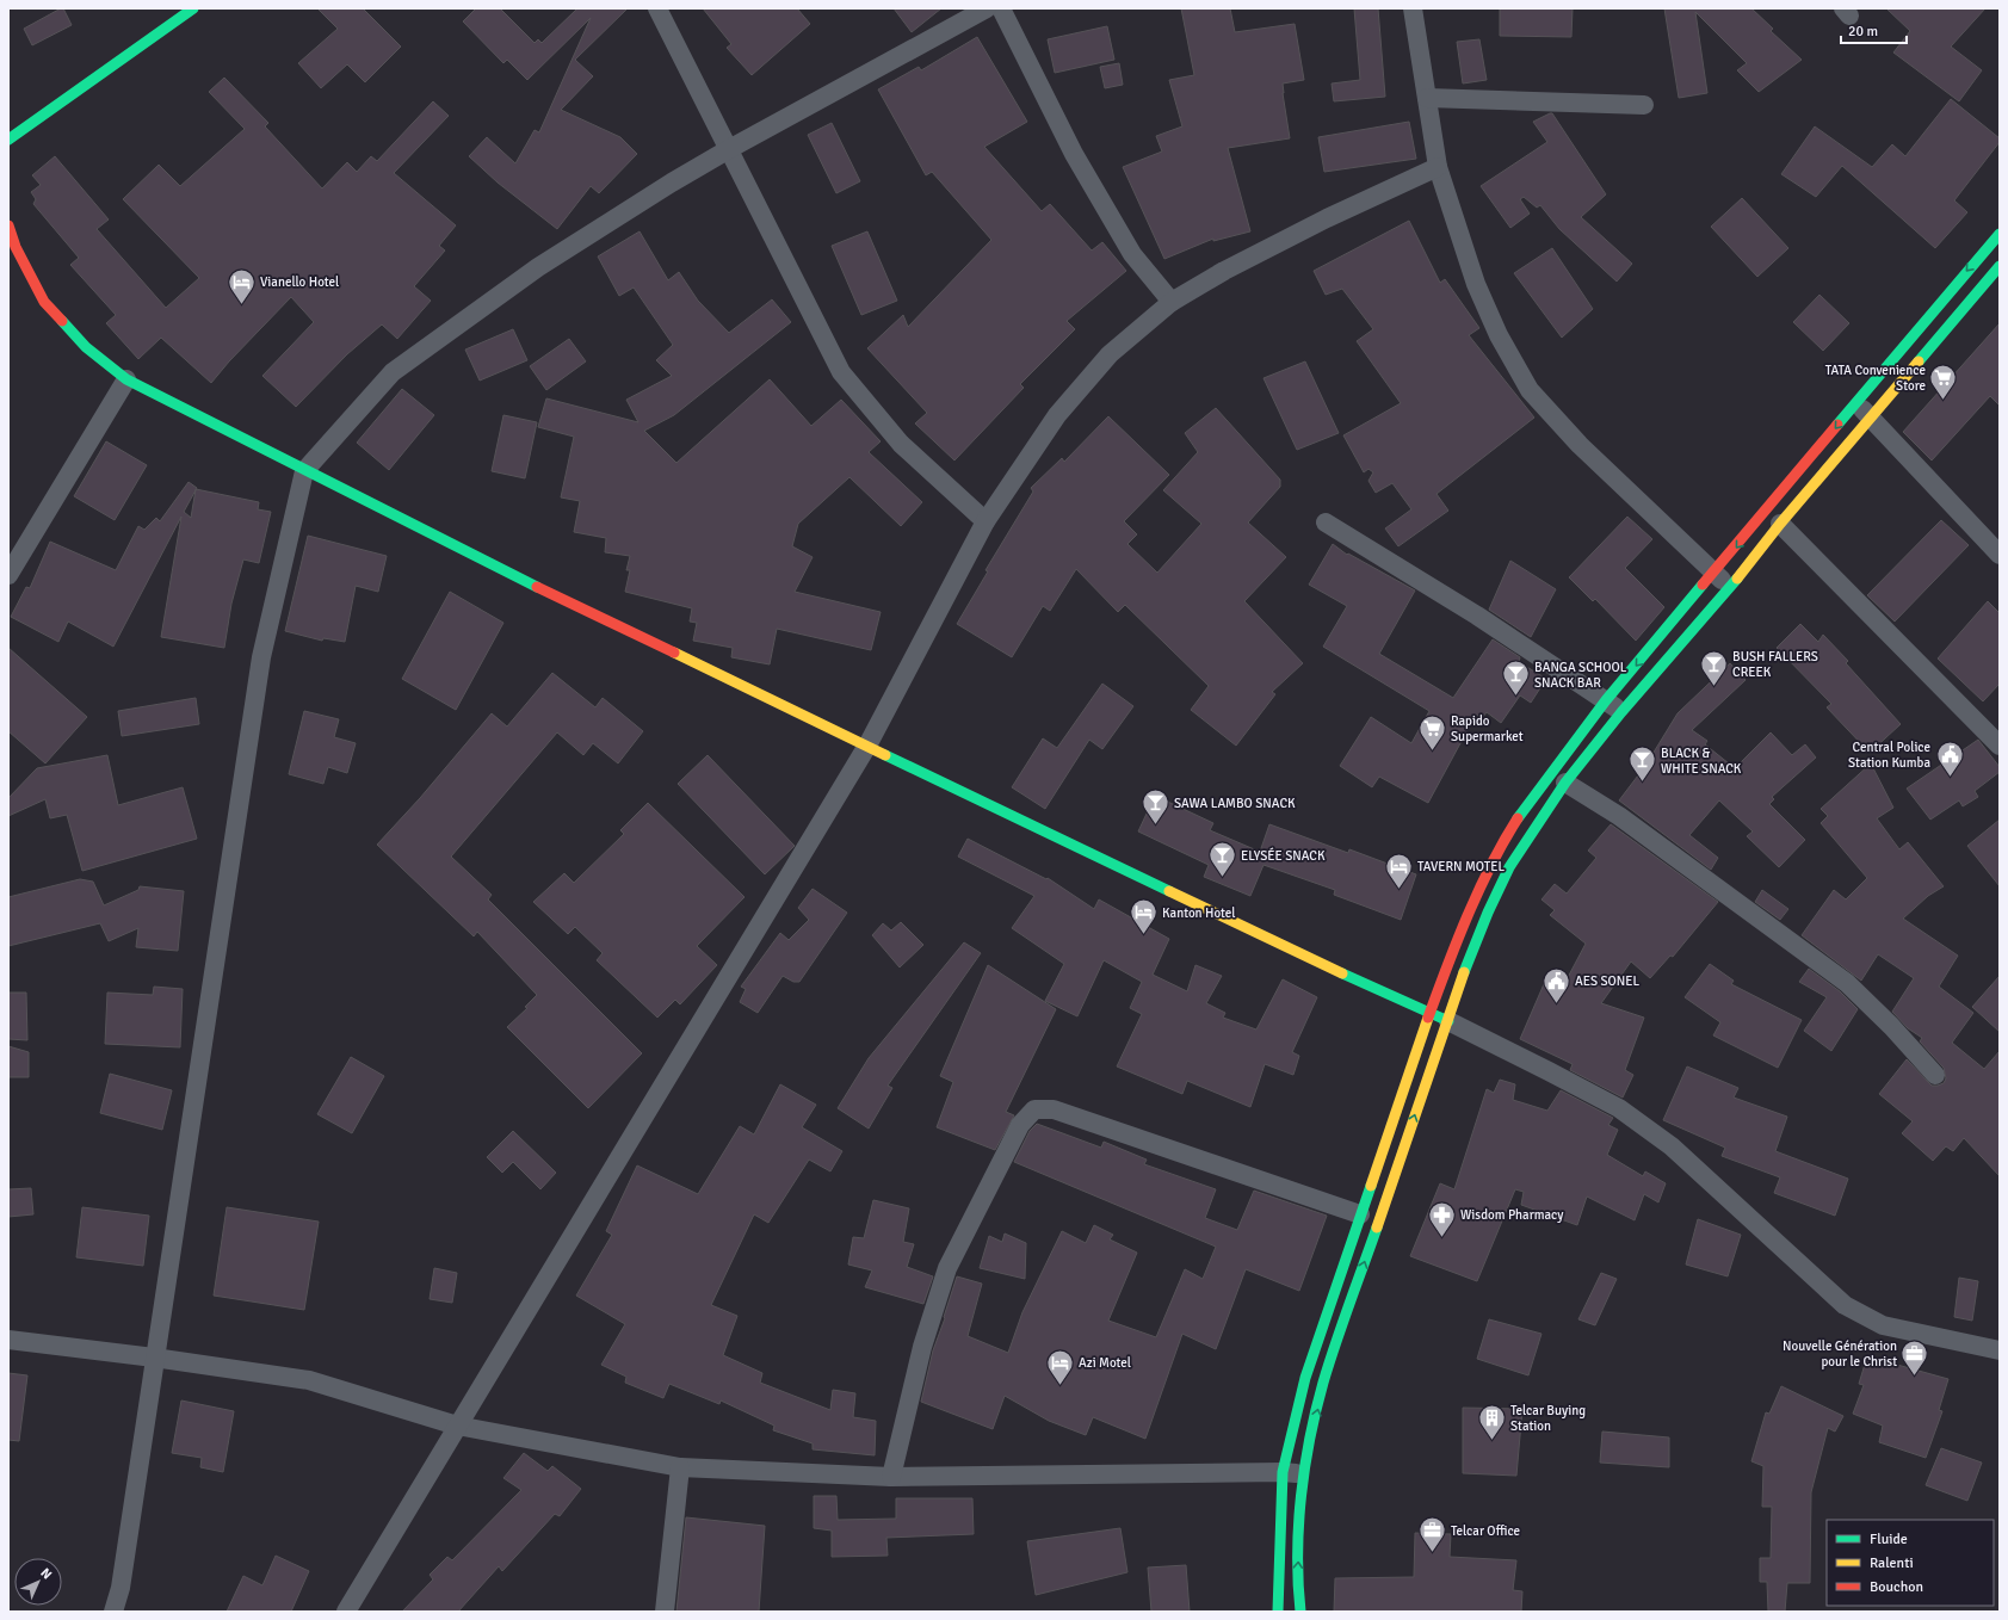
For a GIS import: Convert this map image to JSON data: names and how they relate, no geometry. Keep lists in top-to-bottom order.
{
  "places": {
    "hotel": [
      "Vianello Hotel",
      "TAVERN MOTEL",
      "Kanton Hotel",
      "Azi Motel"
    ],
    "supermarket": ["TATA Convenience Store", "Rapido Supermarket"],
    "bar": [
      "BUSH FALLERS CREEK",
      "BANGA SCHOOL SNACK BAR",
      "BLACK & WHITE SNACK",
      "SAWA LAMBO SNACK",
      "ELYSÉE SNACK"
    ],
    "public building": ["Central Police Station Kumba", "AES SONEL"],
    "pharmacy": ["Wisdom Pharmacy"],
    "office": ["Nouvelle Génération pour le Christ", "Telcar Office"],
    "building": ["Telcar Buying Station"]
  },
  "legend": ["Fluide", "Ralenti", "Bouchon"],
  "scale_bar": "20 m",
  "north": "top right"
}
